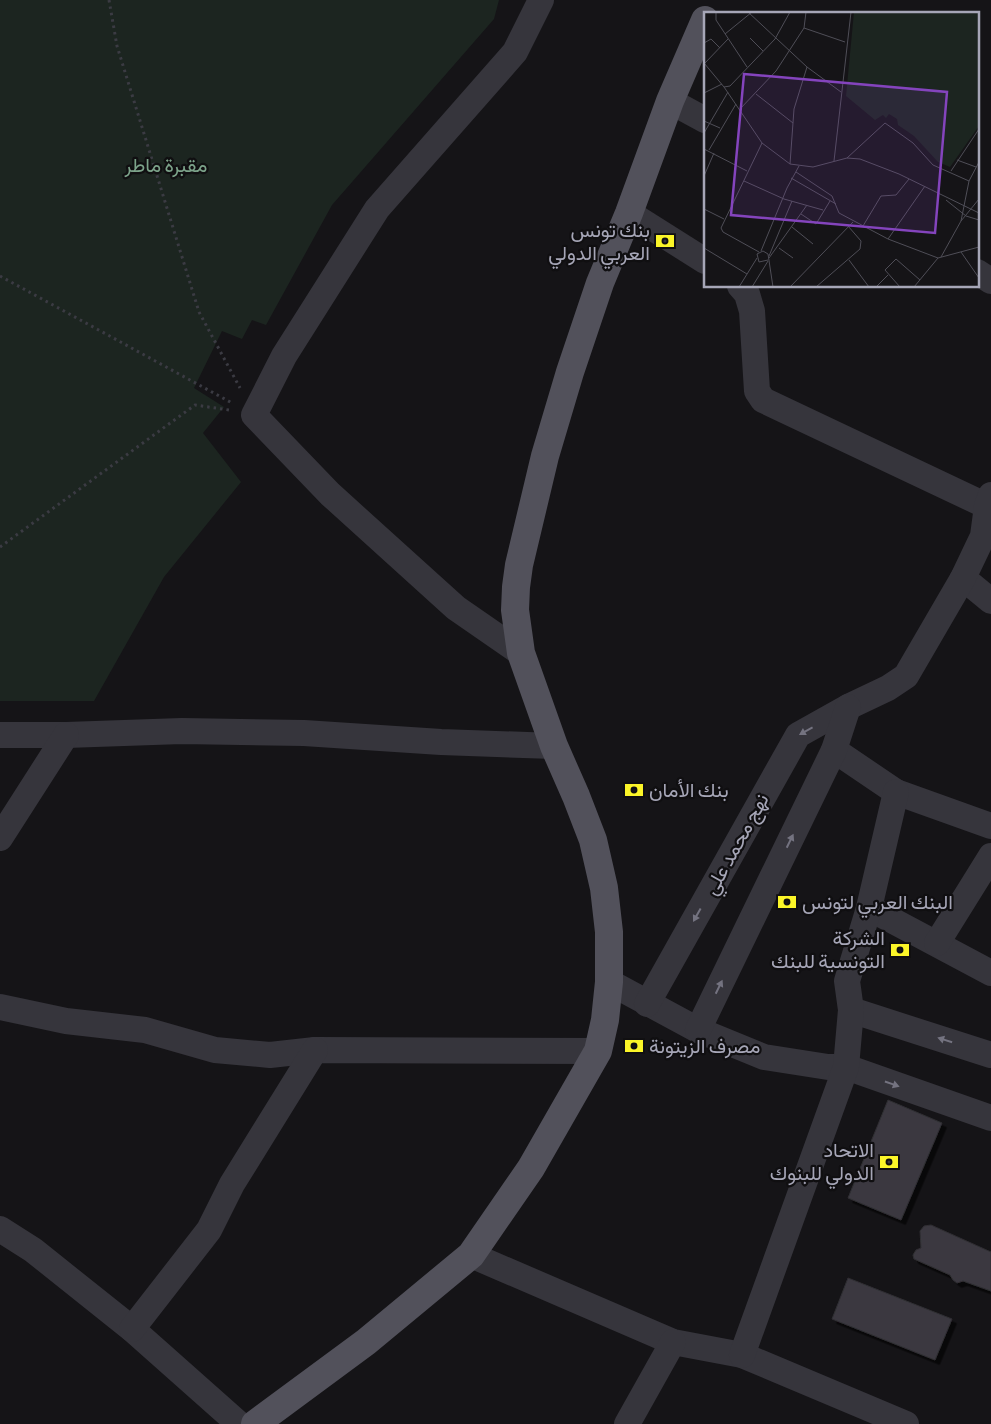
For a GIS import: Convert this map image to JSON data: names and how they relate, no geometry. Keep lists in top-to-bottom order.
{
  "streets": {
    "street": ["نهج محمد علي"]
  },
  "parks": ["مقبرة ماطر"],
  "places": {
    "bank": [
      "بنك تونس العربي الدولي",
      "بنك الأمان",
      "البنك العربي لتونس",
      "الشركة التونسية للبنك",
      "مصرف الزيتونة",
      "الاتحاد الدولي للبنوك"
    ]
  }
}
